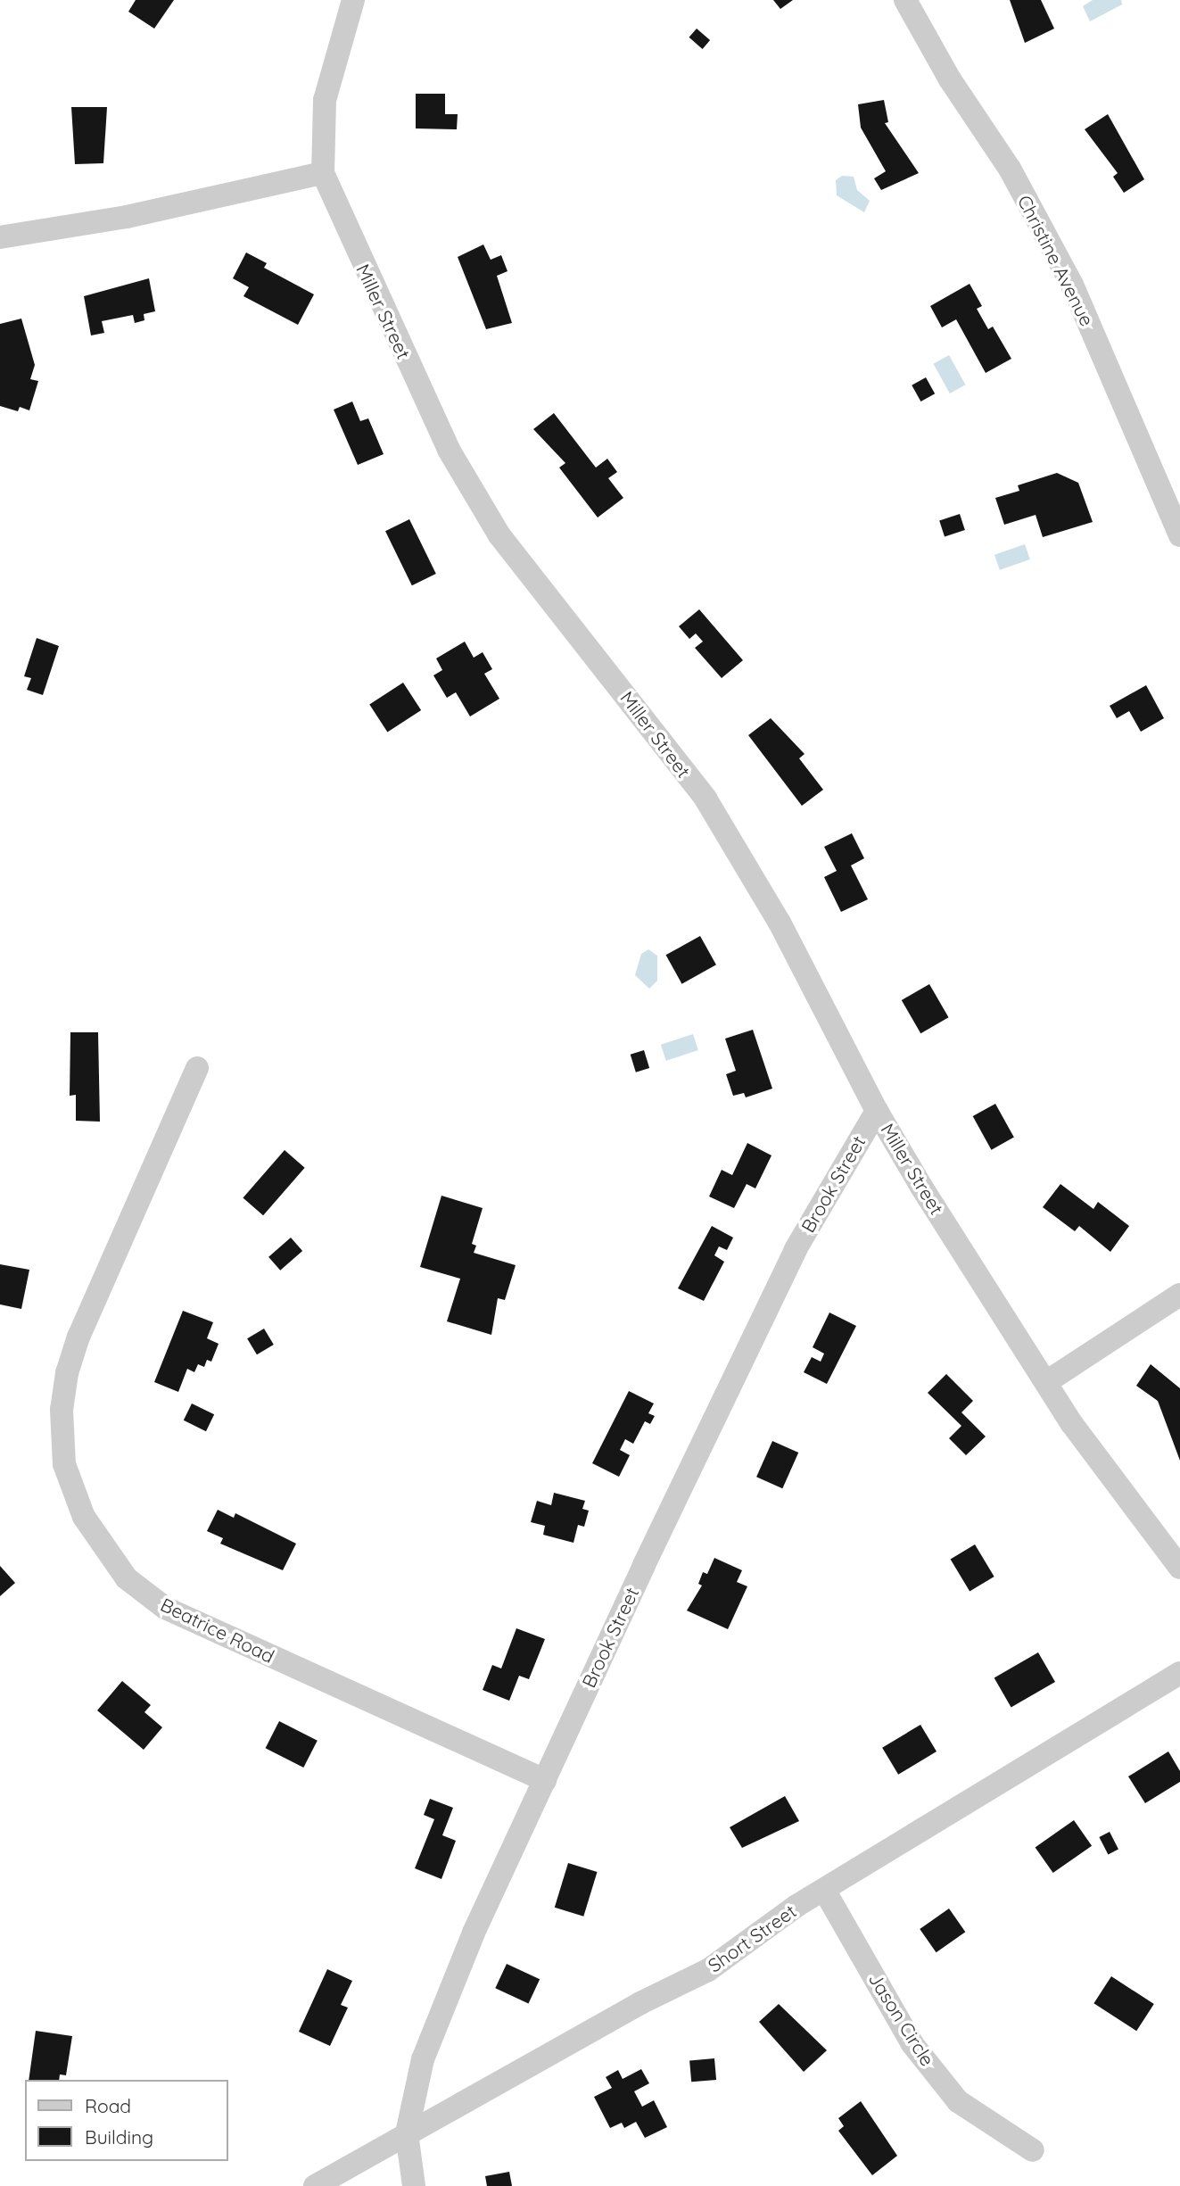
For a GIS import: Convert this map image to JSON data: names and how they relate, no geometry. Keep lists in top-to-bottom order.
{
  "streets": {
    "street": [
      "Christine Avenue",
      "Miller Street",
      "Brook Street",
      "Beatrice Road",
      "Short Street",
      "Jason Circle"
    ]
  },
  "crossings": [
    ["Miller Street", "Brook Street"],
    ["Brook Street", "Beatrice Road"],
    ["Brook Street", "Short Street"],
    ["Short Street", "Jason Circle"]
  ],
  "legend": ["Road", "Building"]
}
